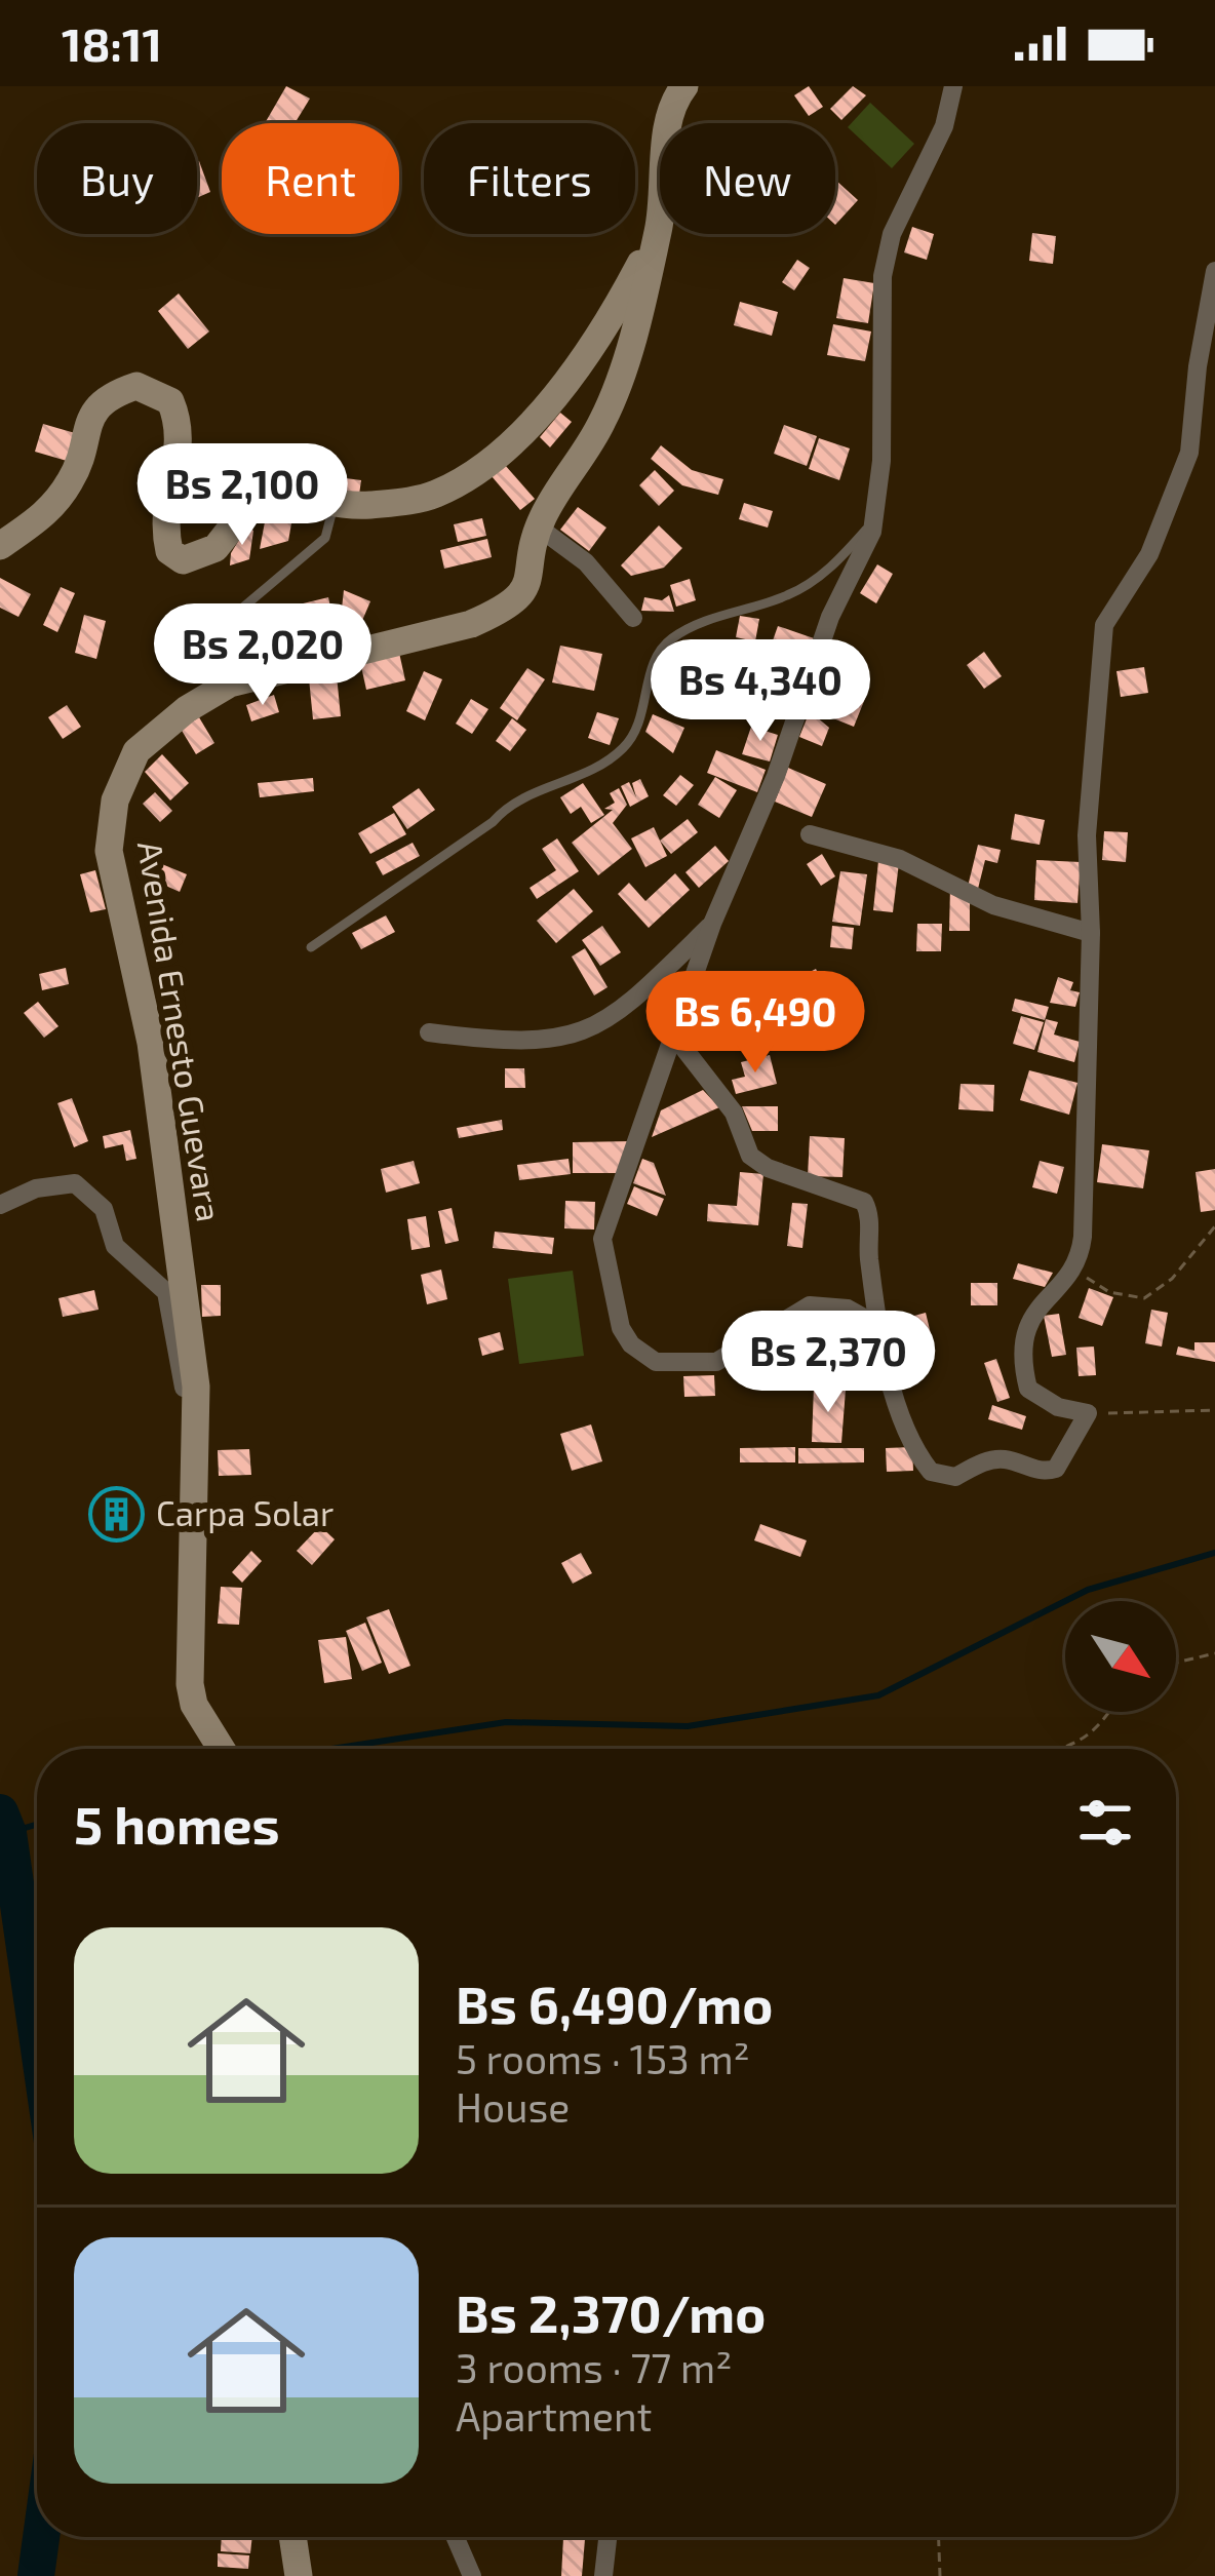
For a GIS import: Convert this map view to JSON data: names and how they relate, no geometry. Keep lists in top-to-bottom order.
{
  "streets": {
    "main road": ["Avenida Ernesto Guevara"]
  },
  "places": {
    "building": ["Carpa Solar"]
  },
  "north": "bottom right",
  "page": {
    "status": "18:11",
    "chip": [
      "Buy",
      "Rent",
      "Filters",
      "New"
    ],
    "price": [
      "Bs 2,100",
      "Bs 2,020",
      "Bs 4,340",
      "Bs 6,490",
      "Bs 2,370"
    ],
    "heading": "5 homes",
    "list": [
      {
        "name": "Bs 6,490/mo",
        "note": "5 rooms · 153 m² · House"
      },
      {
        "name": "Bs 2,370/mo",
        "note": "3 rooms · 77 m² · Apartment"
      }
    ]
  }
}
